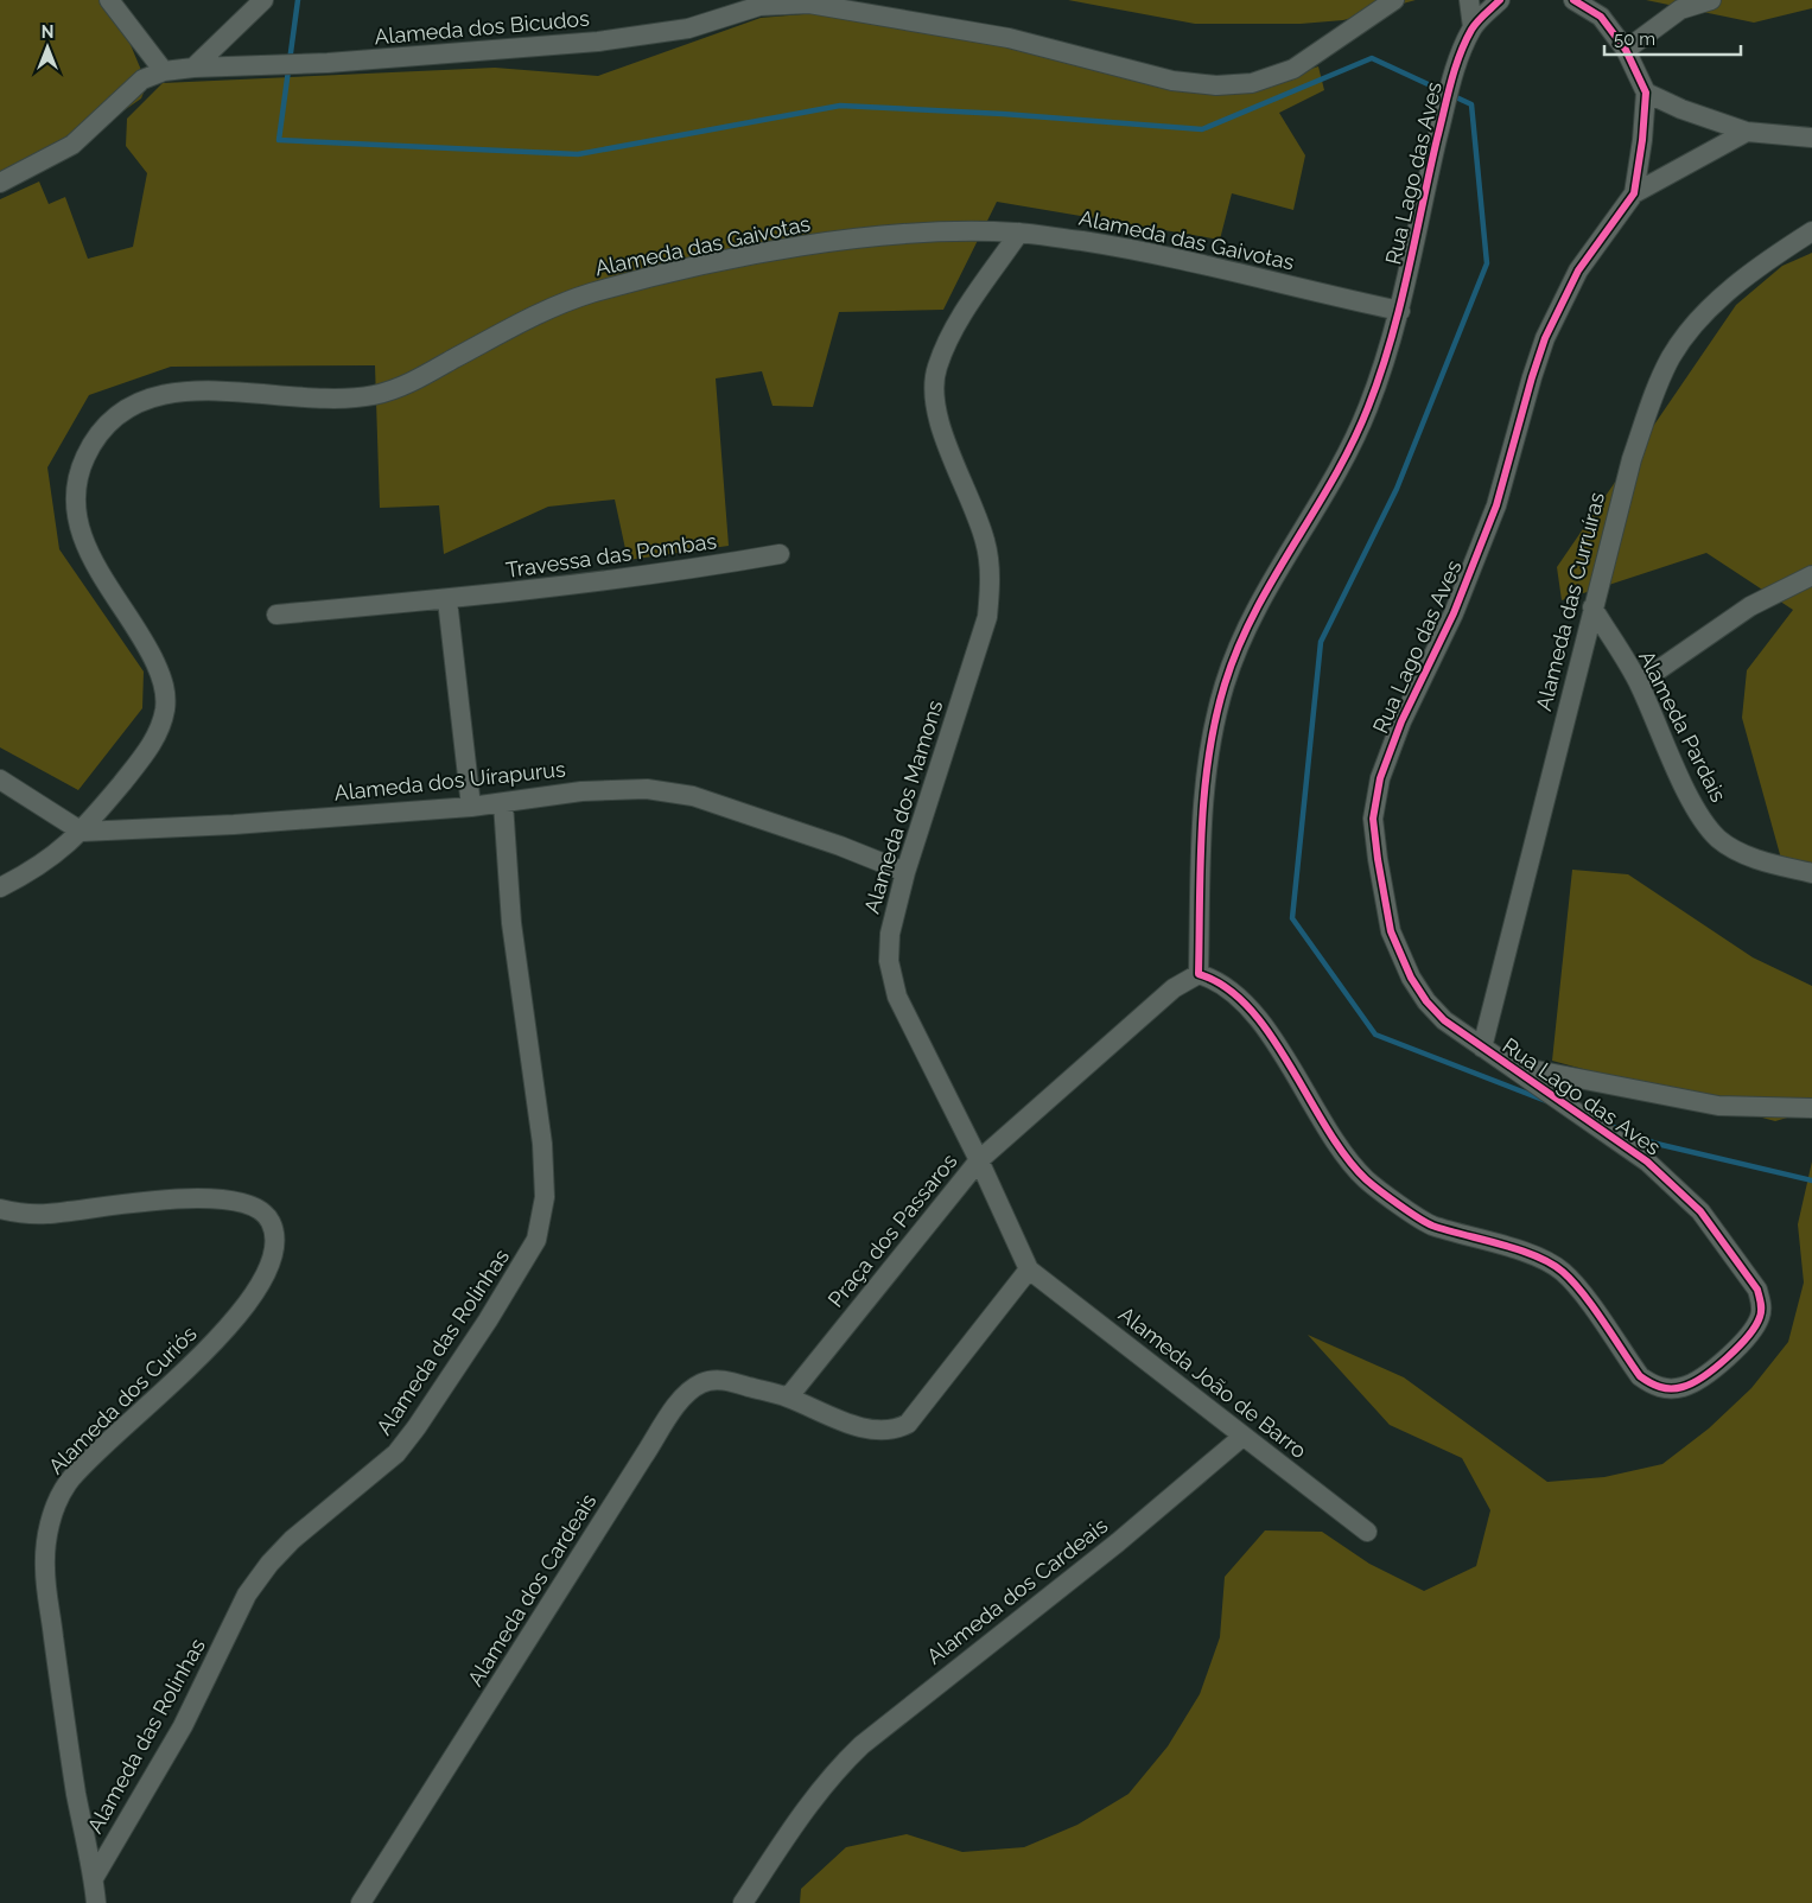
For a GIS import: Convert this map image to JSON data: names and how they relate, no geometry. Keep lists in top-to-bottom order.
{
  "streets": {
    "street": [
      "Alameda dos Bicudos",
      "Rua Lago das Aves",
      "Alameda das Gaivotas",
      "Travessa das Pombas",
      "Alameda das Curruíras",
      "Alameda Pardais",
      "Alameda dos Uírapurus",
      "Alameda dos Mamons",
      "Praça dos Passaros",
      "Alameda das Rolinhas",
      "Alameda João de Barro",
      "Alameda dos Curiós",
      "Alameda dos Cardeais"
    ]
  },
  "crossings": [
    ["Rua Lago das Aves", "Alameda das Gaivotas"],
    ["Rua Lago das Aves", "Alameda das Curruíras"],
    ["Alameda das Gaivotas", "Alameda dos Uírapurus"],
    ["Alameda das Gaivotas", "Alameda dos Mamons"],
    ["Alameda das Curruíras", "Alameda Pardais"],
    ["Alameda dos Uírapurus", "Alameda dos Mamons"],
    ["Alameda dos Uírapurus", "Alameda das Rolinhas"],
    ["Alameda dos Mamons", "Praça dos Passaros"],
    ["Praça dos Passaros", "Alameda João de Barro"],
    ["Praça dos Passaros", "Alameda dos Cardeais"],
    ["Alameda das Rolinhas", "Alameda dos Curiós"],
    ["Alameda João de Barro", "Alameda dos Cardeais"]
  ],
  "scale_bar": "50 m",
  "north": "top"
}
